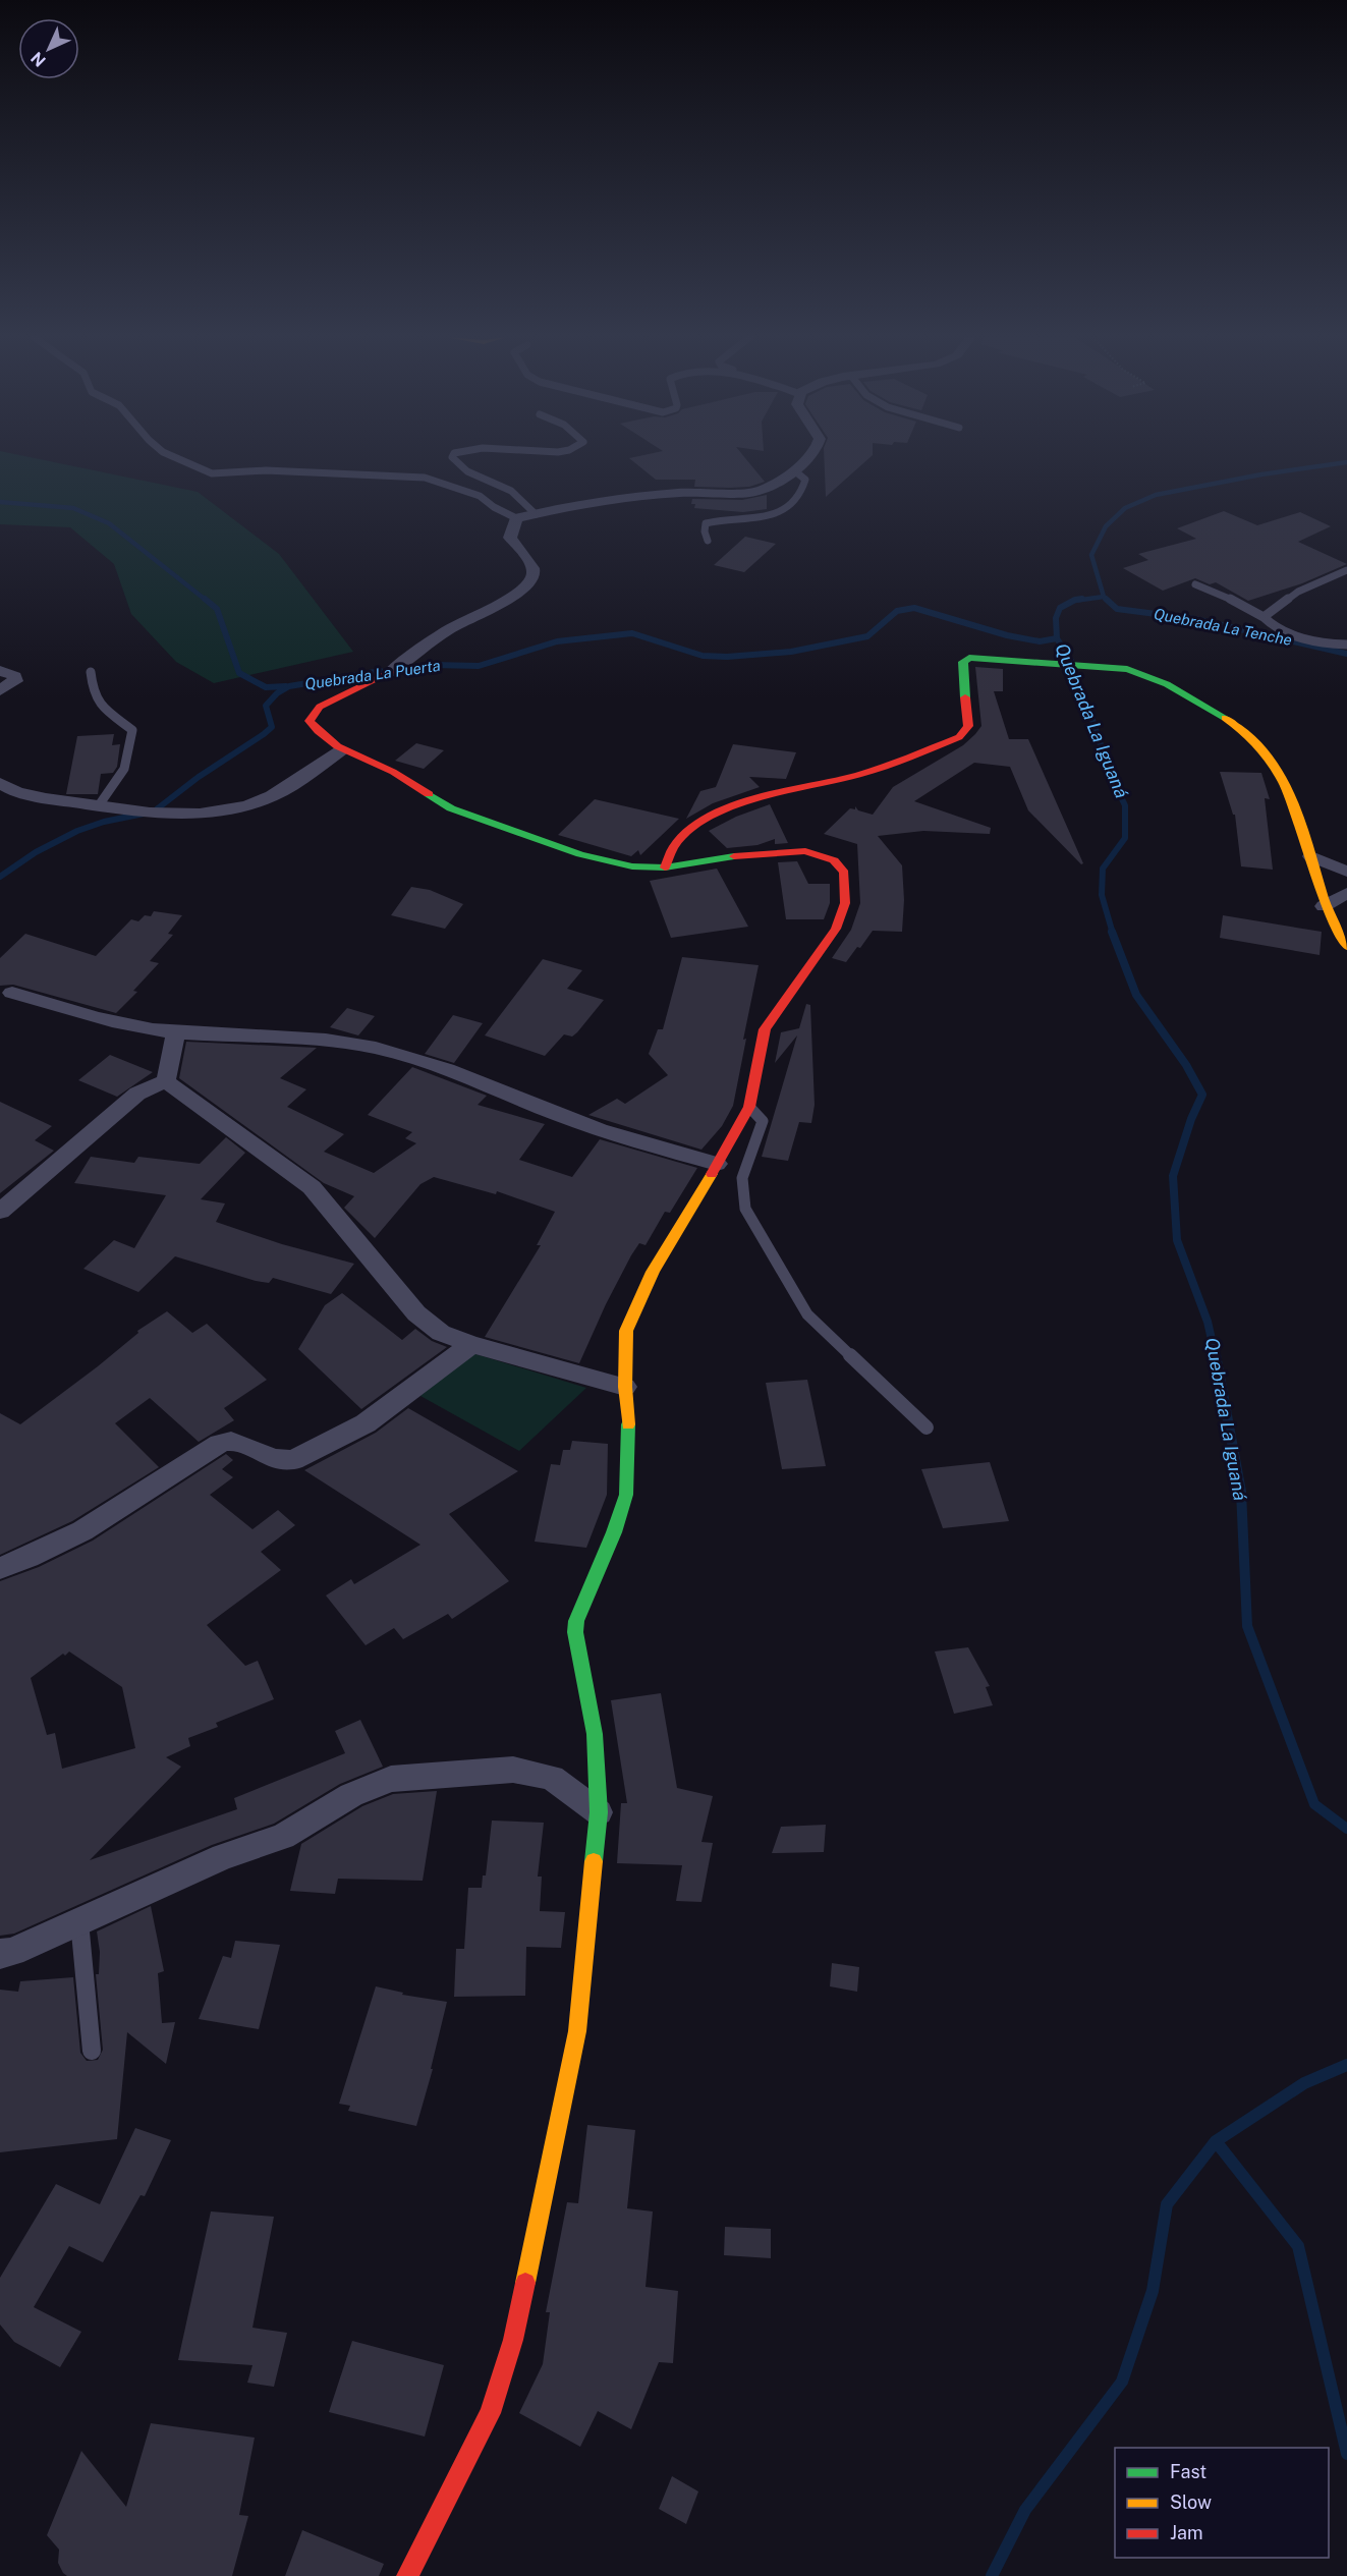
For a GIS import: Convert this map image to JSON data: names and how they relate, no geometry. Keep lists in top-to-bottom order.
{
  "water": ["Quebrada La Tenche", "Quebrada La Puerta", "Quebrada La Iguaná"],
  "legend": ["Fast", "Slow", "Jam"],
  "north": "bottom left"
}
